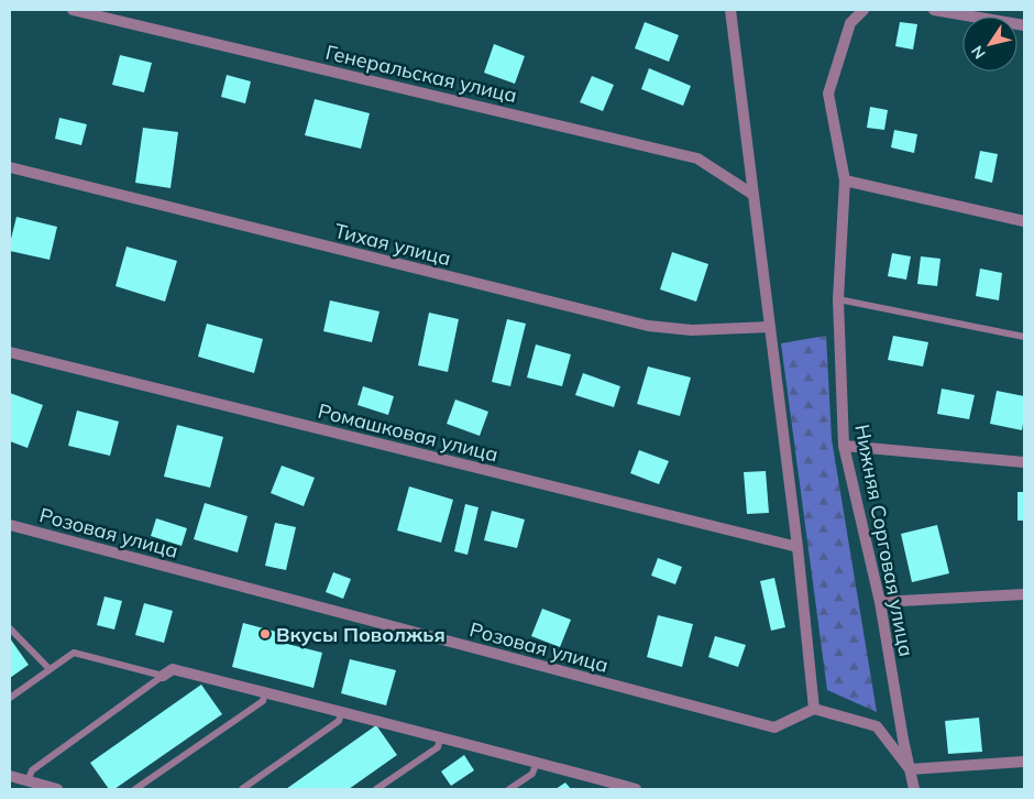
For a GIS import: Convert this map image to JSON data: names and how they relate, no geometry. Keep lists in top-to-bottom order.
{
  "streets": {
    "street": [
      "Генеральская улица",
      "Тихая улица",
      "Ромашковая улица",
      "Розовая улица",
      "Нижняя Сорговая улица"
    ]
  },
  "places": ["Вкусы Поволжья"],
  "north": "bottom left"
}
